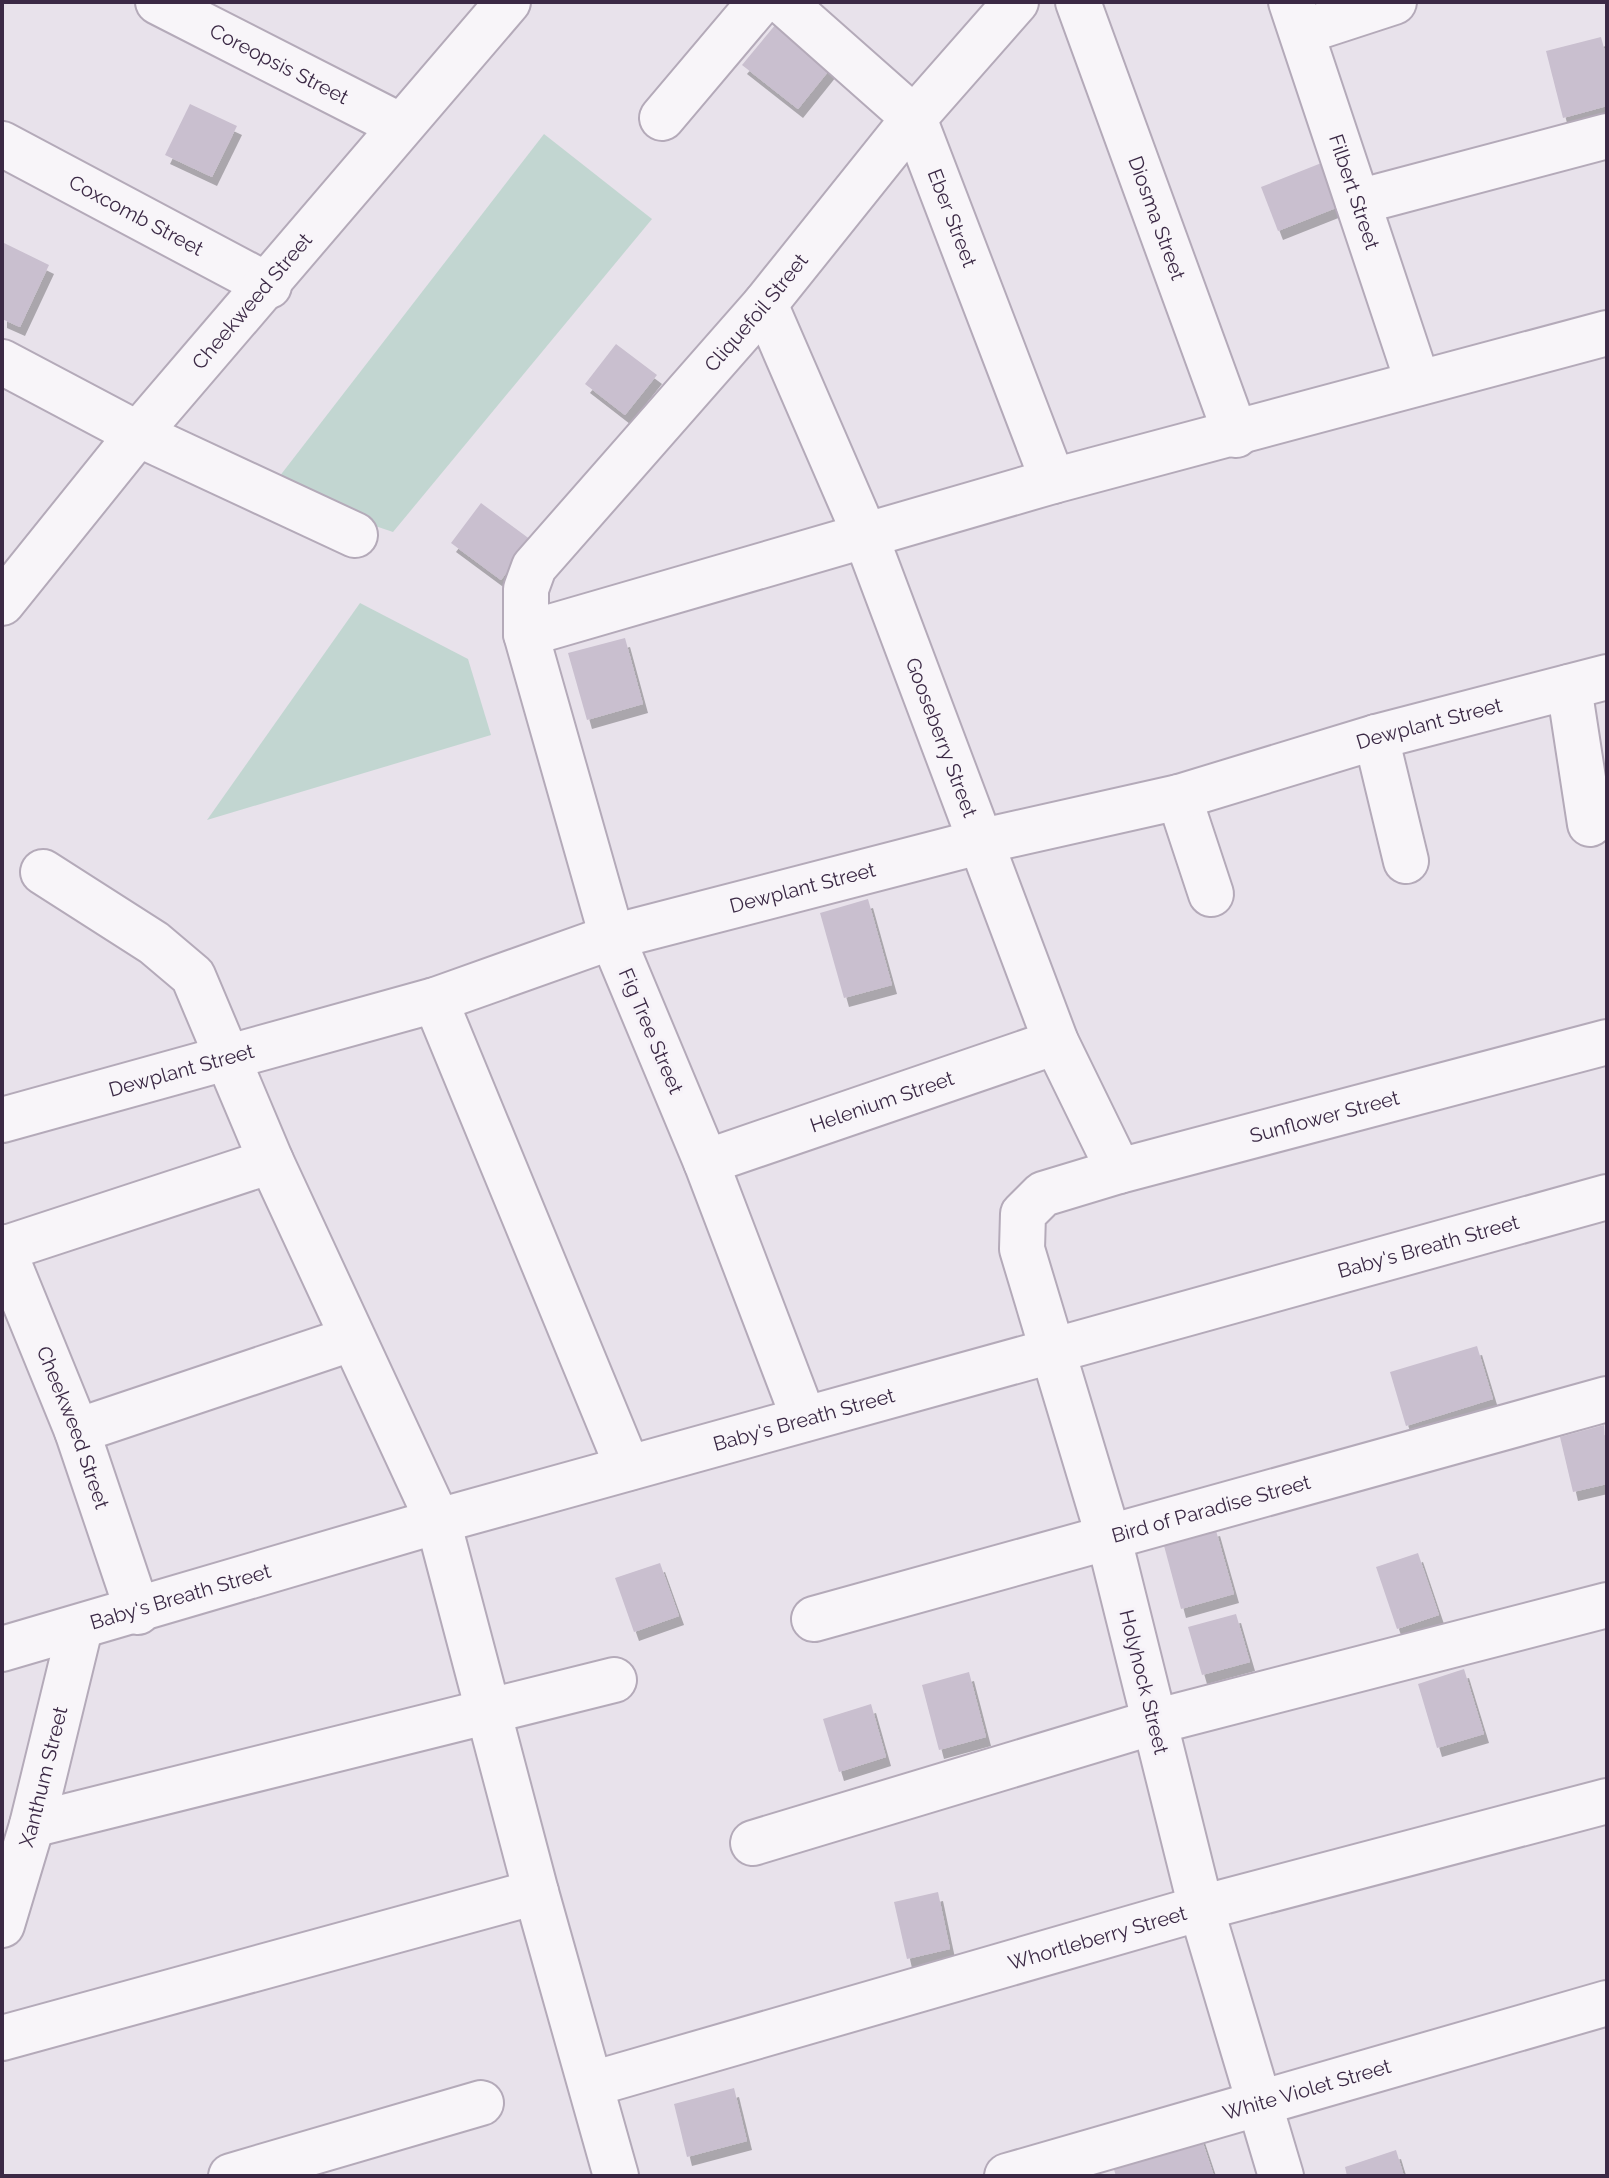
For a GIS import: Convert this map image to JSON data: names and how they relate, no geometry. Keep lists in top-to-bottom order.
{
  "streets": {
    "street": [
      "Coreopsis Street",
      "Filbert Street",
      "Coxcomb Street",
      "Eber Street",
      "Diosma Street",
      "Cheekweed Street",
      "Cliquefoil Street",
      "Dewplant Street",
      "Gooseberry Street",
      "Fig Tree Street",
      "Helenium Street",
      "Sunflower Street",
      "Baby's Breath Street",
      "Bird of Paradise Street",
      "Holyhock Street",
      "Xanthum Street",
      "Whortleberry Street",
      "White Violet Street"
    ]
  },
  "crossings": [
    ["Coreopsis Street", "Cheekweed Street"],
    ["Coxcomb Street", "Cheekweed Street"],
    ["Eber Street", "Cliquefoil Street"],
    ["Cheekweed Street", "Baby's Breath Street"],
    ["Cliquefoil Street", "Gooseberry Street"],
    ["Cliquefoil Street", "Fig Tree Street"],
    ["Dewplant Street", "Gooseberry Street"],
    ["Dewplant Street", "Fig Tree Street"],
    ["Gooseberry Street", "Helenium Street"],
    ["Gooseberry Street", "Sunflower Street"],
    ["Fig Tree Street", "Helenium Street"],
    ["Fig Tree Street", "Baby's Breath Street"],
    ["Sunflower Street", "Holyhock Street"],
    ["Baby's Breath Street", "Holyhock Street"],
    ["Baby's Breath Street", "Xanthum Street"],
    ["Bird of Paradise Street", "Holyhock Street"],
    ["Holyhock Street", "Whortleberry Street"],
    ["Holyhock Street", "White Violet Street"]
  ]
}
